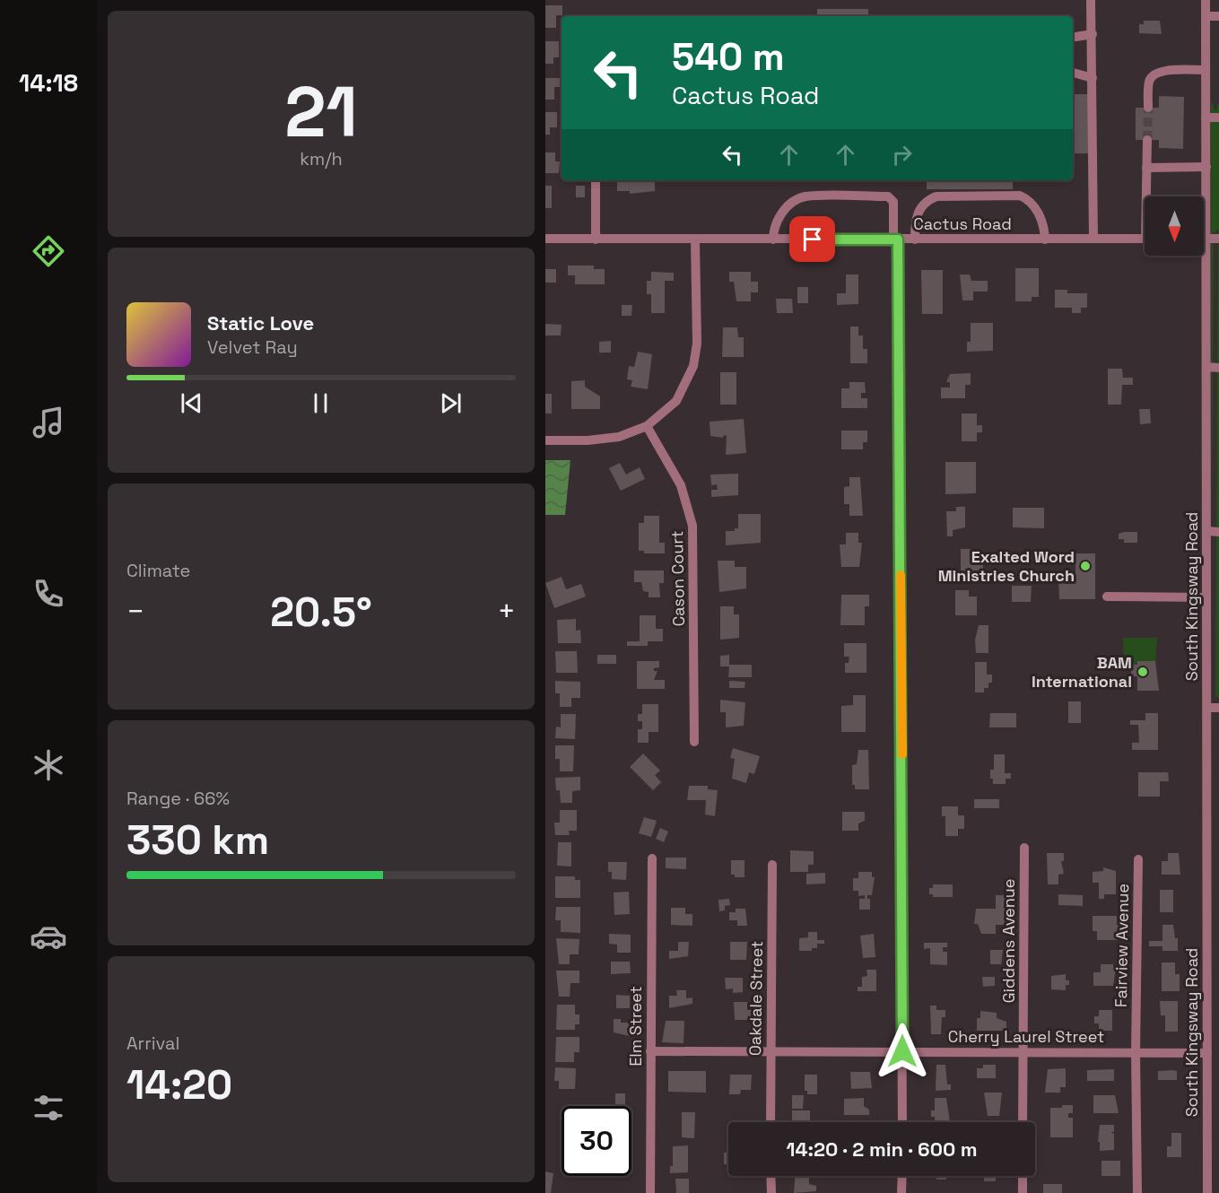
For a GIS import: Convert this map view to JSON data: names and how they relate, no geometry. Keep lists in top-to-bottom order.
{
  "streets": {
    "street": [
      "Cactus Road",
      "Cason Court",
      "South Kingsway Road",
      "Giddens Avenue",
      "Fairview Avenue",
      "Oakdale Street",
      "Elm Street",
      "Cherry Laurel Street"
    ]
  },
  "crossings": [
    ["South Kingsway Road", "Cherry Laurel Street"],
    ["Giddens Avenue", "Cherry Laurel Street"],
    ["Fairview Avenue", "Cherry Laurel Street"],
    ["Oakdale Street", "Cherry Laurel Street"],
    ["Elm Street", "Cherry Laurel Street"]
  ],
  "places": ["Exalted Word Ministries Church", "BAM International"],
  "north": "bottom",
  "page": {
    "tabs": "14:18",
    "tile": [
      ["21", "km/h"],
      "Climate",
      ["Range · 66%", "330 km"],
      ["Arrival", "14:20"]
    ],
    "turn": ["540 m", "Cactus Road"],
    "song": ["Static Love", "Velvet Ray"],
    "heat": ["−", "20.5°", "+"],
    "limit": "30",
    "trip": "14:20 · 2 min · 600 m"
  }
}
